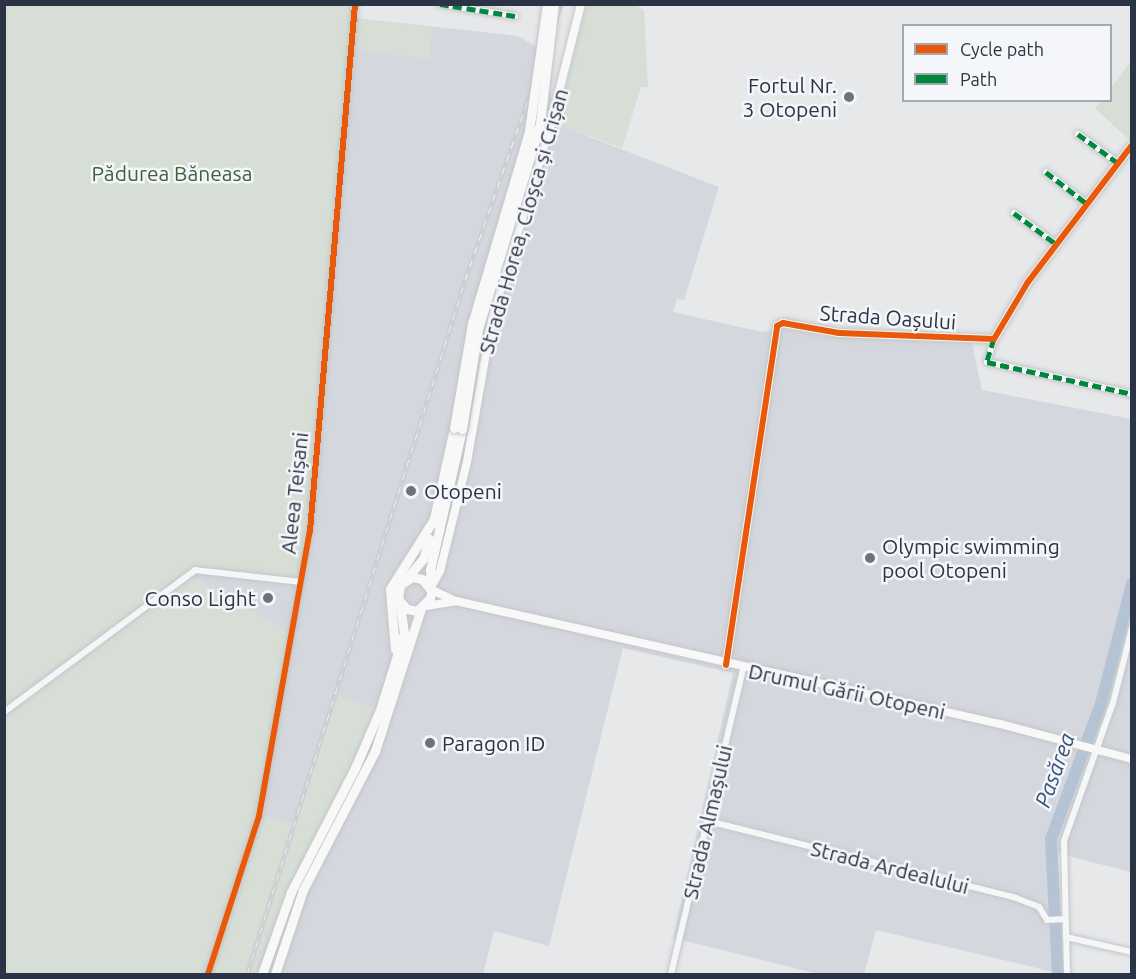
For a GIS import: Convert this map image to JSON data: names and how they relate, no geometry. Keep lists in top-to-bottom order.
{
  "streets": {
    "main road": ["Strada Horea, Cloșca și Crișan"],
    "street": [
      "Strada Oașului",
      "Aleea Teișani",
      "Drumul Gării Otopeni",
      "Strada Almașului",
      "Strada Ardealului"
    ]
  },
  "crossings": [
    ["Strada Horea, Cloșca și Crișan", "Drumul Gării Otopeni"],
    ["Strada Oașului", "Drumul Gării Otopeni"],
    ["Drumul Gării Otopeni", "Strada Almașului"],
    ["Strada Almașului", "Strada Ardealului"]
  ],
  "water": ["Pasărea"],
  "parks": ["Pădurea Băneasa"],
  "places": [
    "Fortul Nr. 3 Otopeni",
    "Otopeni",
    "Olympic swimming pool Otopeni",
    "Conso Light",
    "Paragon ID"
  ],
  "legend": ["Cycle path", "Path"]
}
